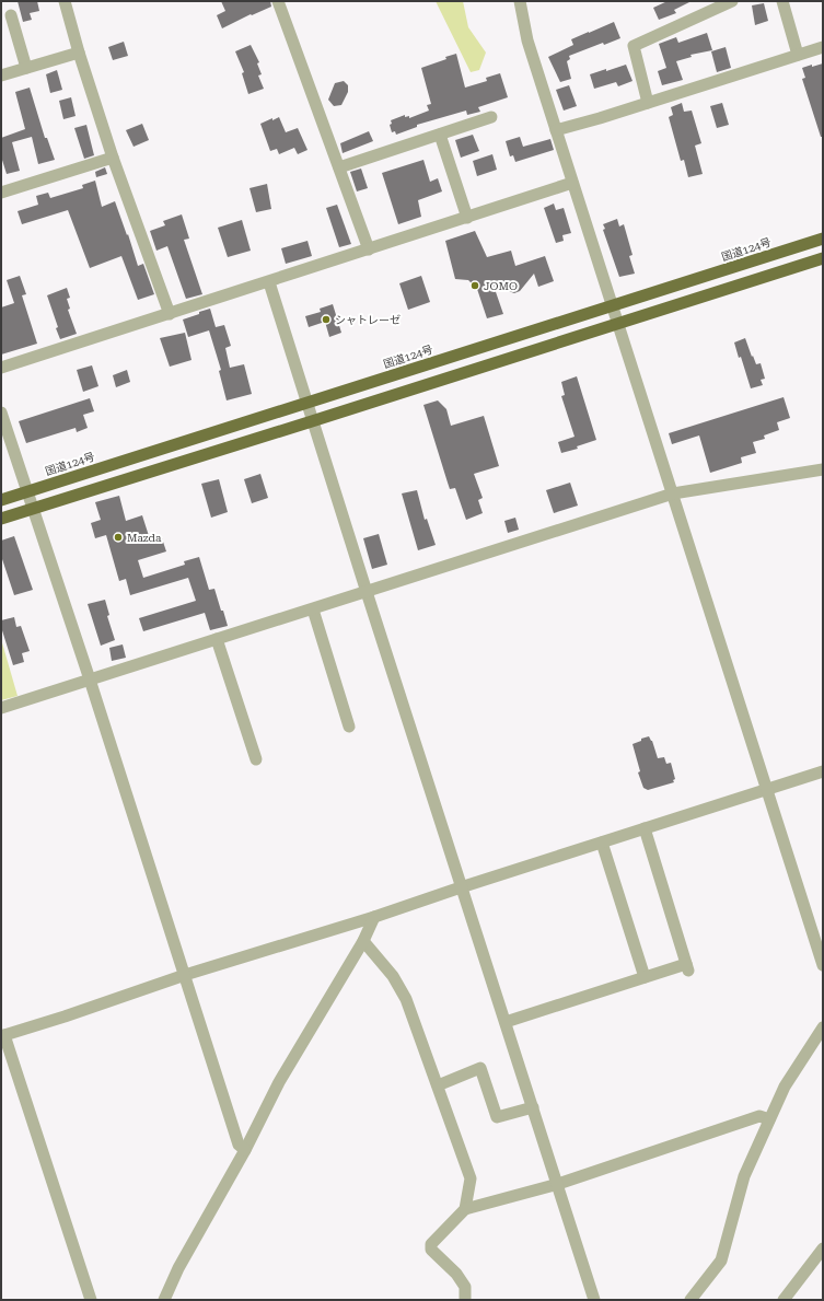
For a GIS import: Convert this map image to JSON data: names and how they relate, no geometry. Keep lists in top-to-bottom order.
{
  "streets": {
    "highway": ["国道124号"]
  },
  "places": ["JOMO", "シャトレーゼ", "Mazda"]
}
